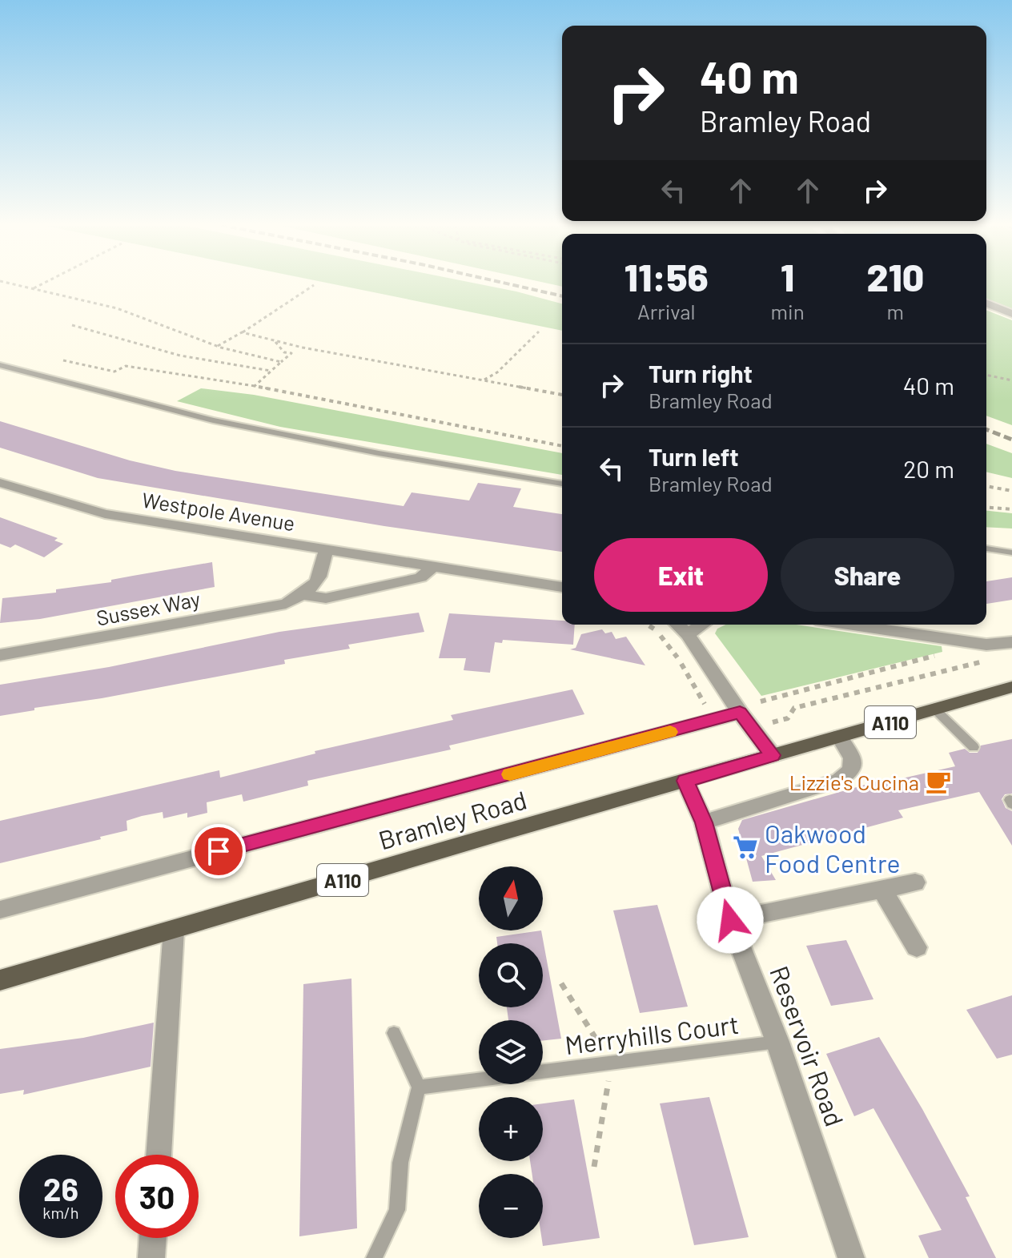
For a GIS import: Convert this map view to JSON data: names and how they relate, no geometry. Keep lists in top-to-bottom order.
{
  "streets": {
    "main road": ["A110", "Bramley Road"],
    "street": ["Westpole Avenue", "Sussex Way", "Reservoir Road"],
    "lane": ["Merryhills Court"]
  },
  "crossings": [
    ["Westpole Avenue", "Sussex Way"],
    ["Bramley Road", "Reservoir Road"],
    ["Merryhills Court", "Reservoir Road"]
  ],
  "places": {
    "cafe": ["Lizzie's Cucina"],
    "supermarket": ["Oakwood Food Centre"]
  },
  "north": "top",
  "page": {
    "turn": ["40 m", "Bramley Road"],
    "eta": [
      "11:56",
      "Arrival",
      "1",
      "min",
      "210",
      "m"
    ],
    "list": [
      {
        "name": "Turn right",
        "note": "Bramley Road",
        "value": "40 m"
      },
      {
        "name": "Turn left",
        "note": "Bramley Road",
        "value": "20 m"
      }
    ],
    "buttons": ["Exit", "Share"],
    "map_buttons": ["+", "−"],
    "speed": "26 km/h",
    "limit": "30"
  }
}
